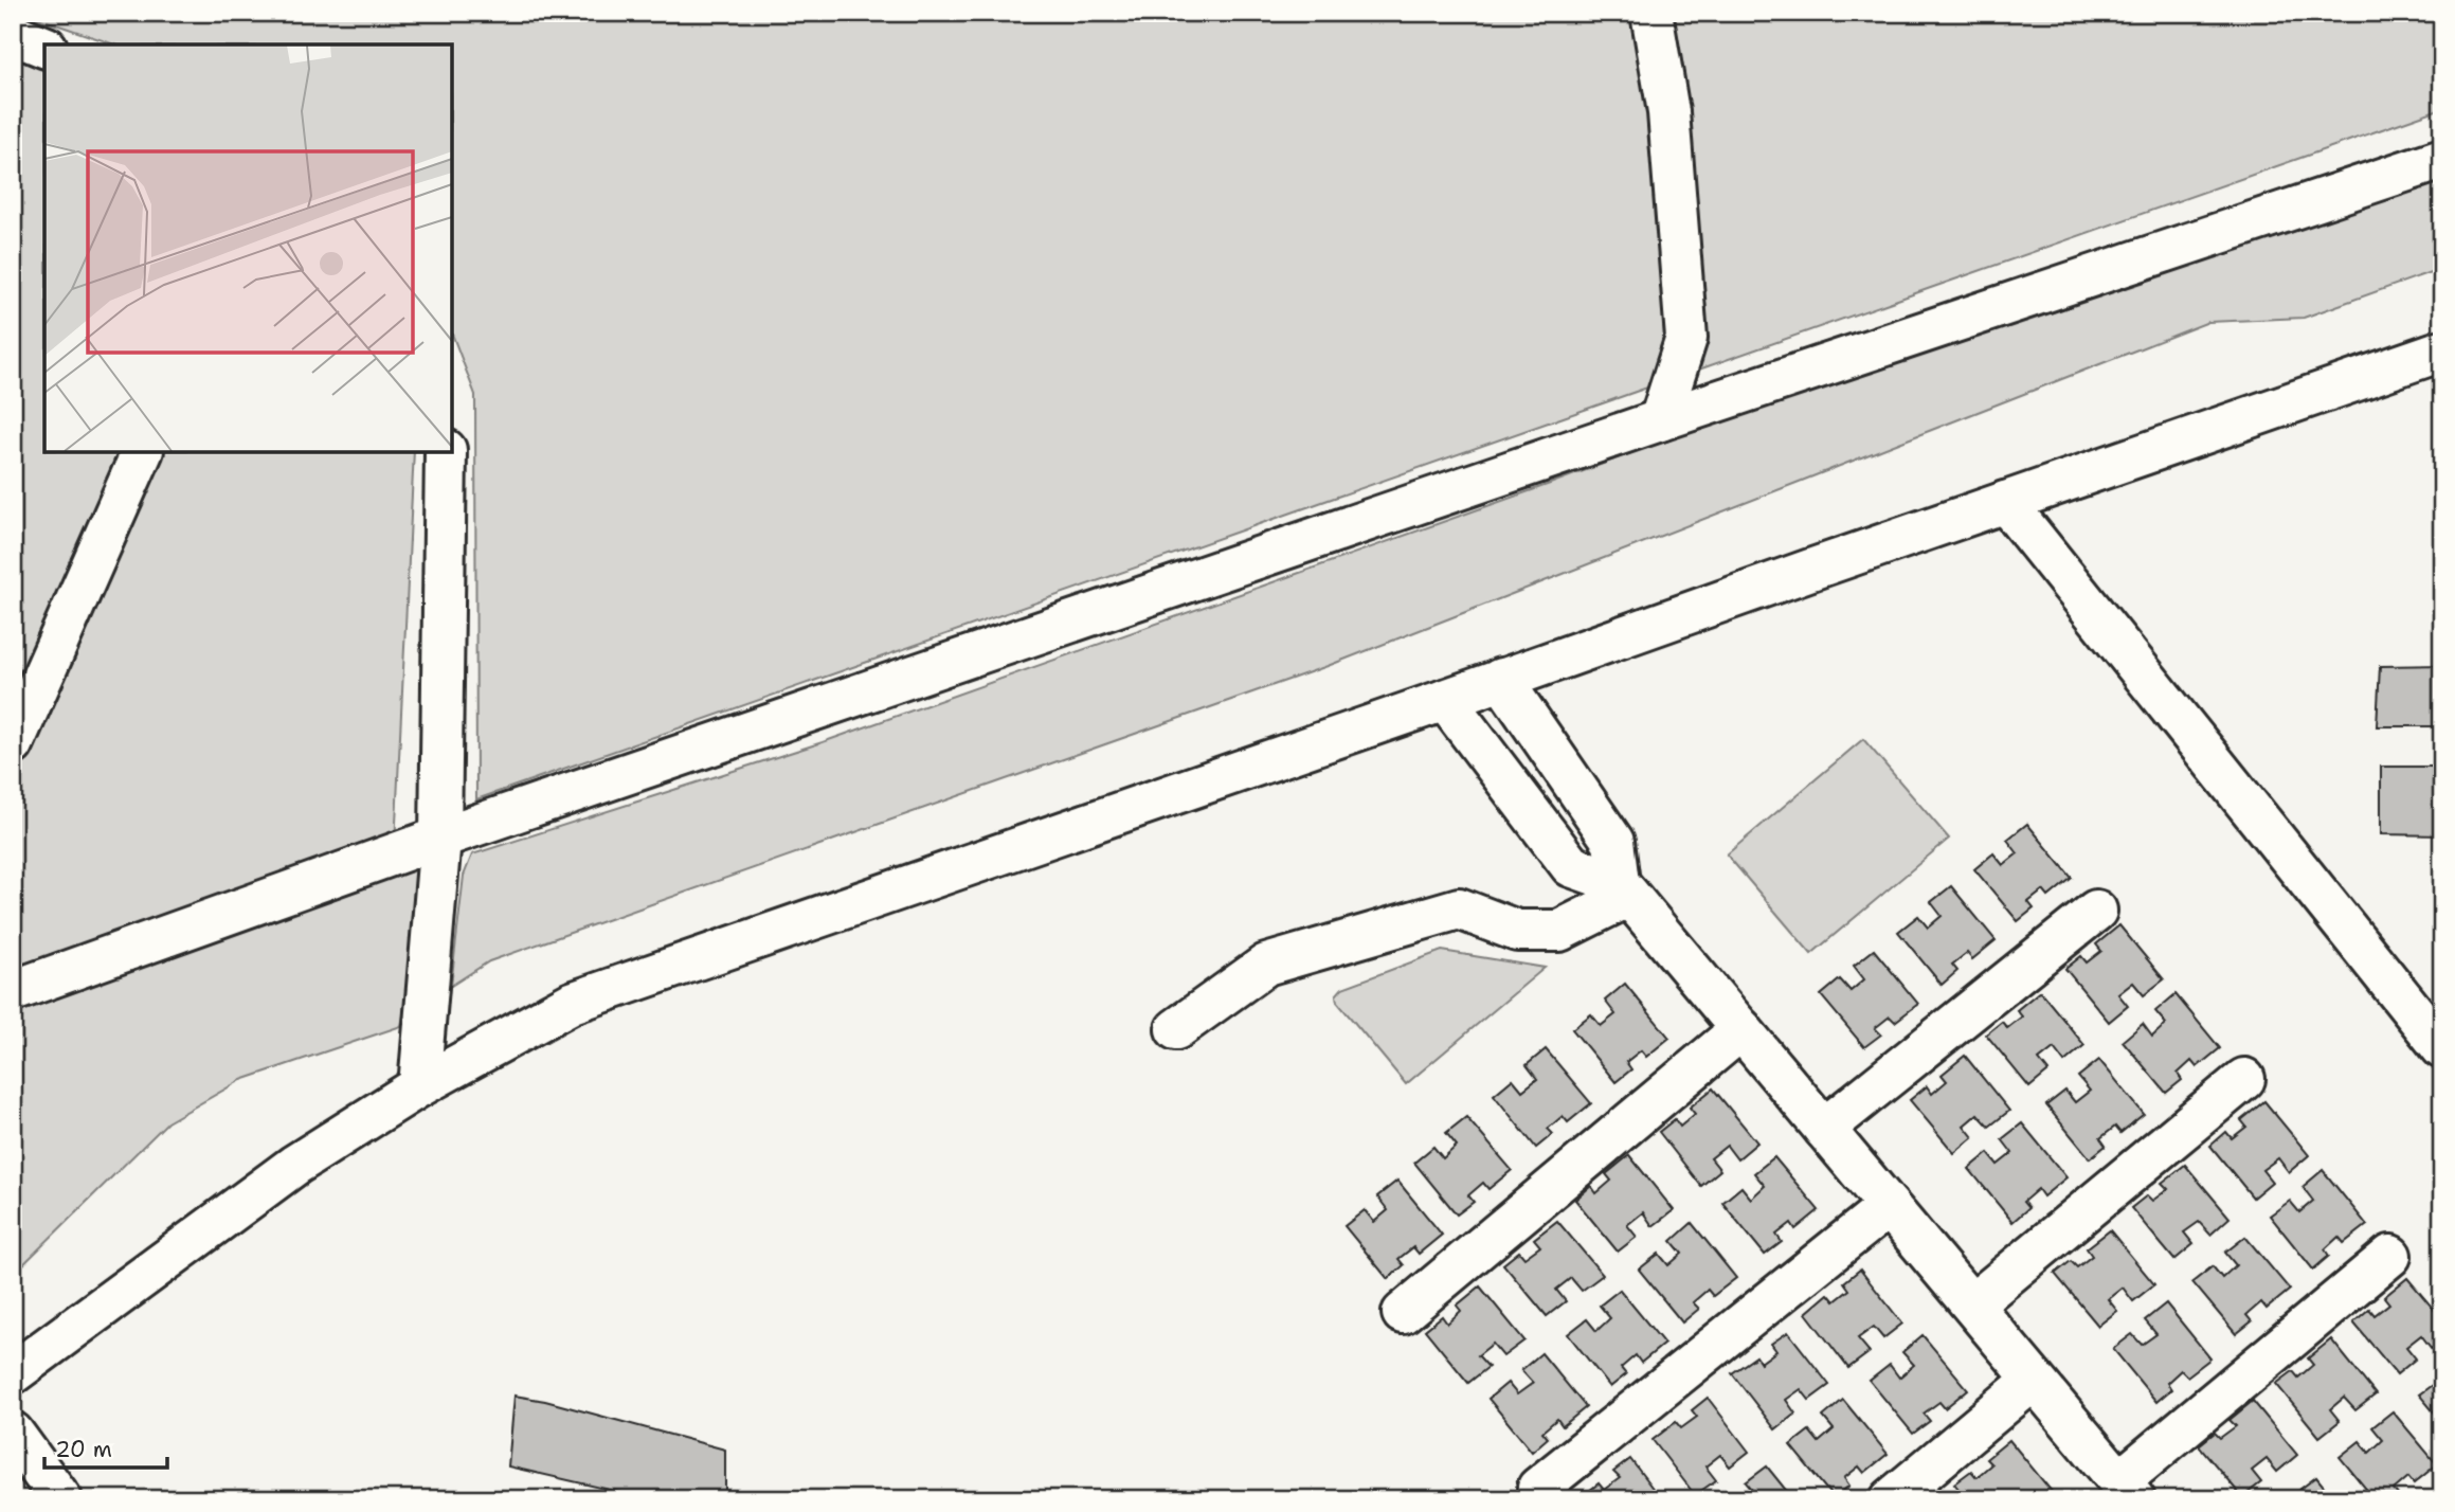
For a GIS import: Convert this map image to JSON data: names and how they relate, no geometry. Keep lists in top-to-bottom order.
{
  "scale_bar": "20 m"
}
